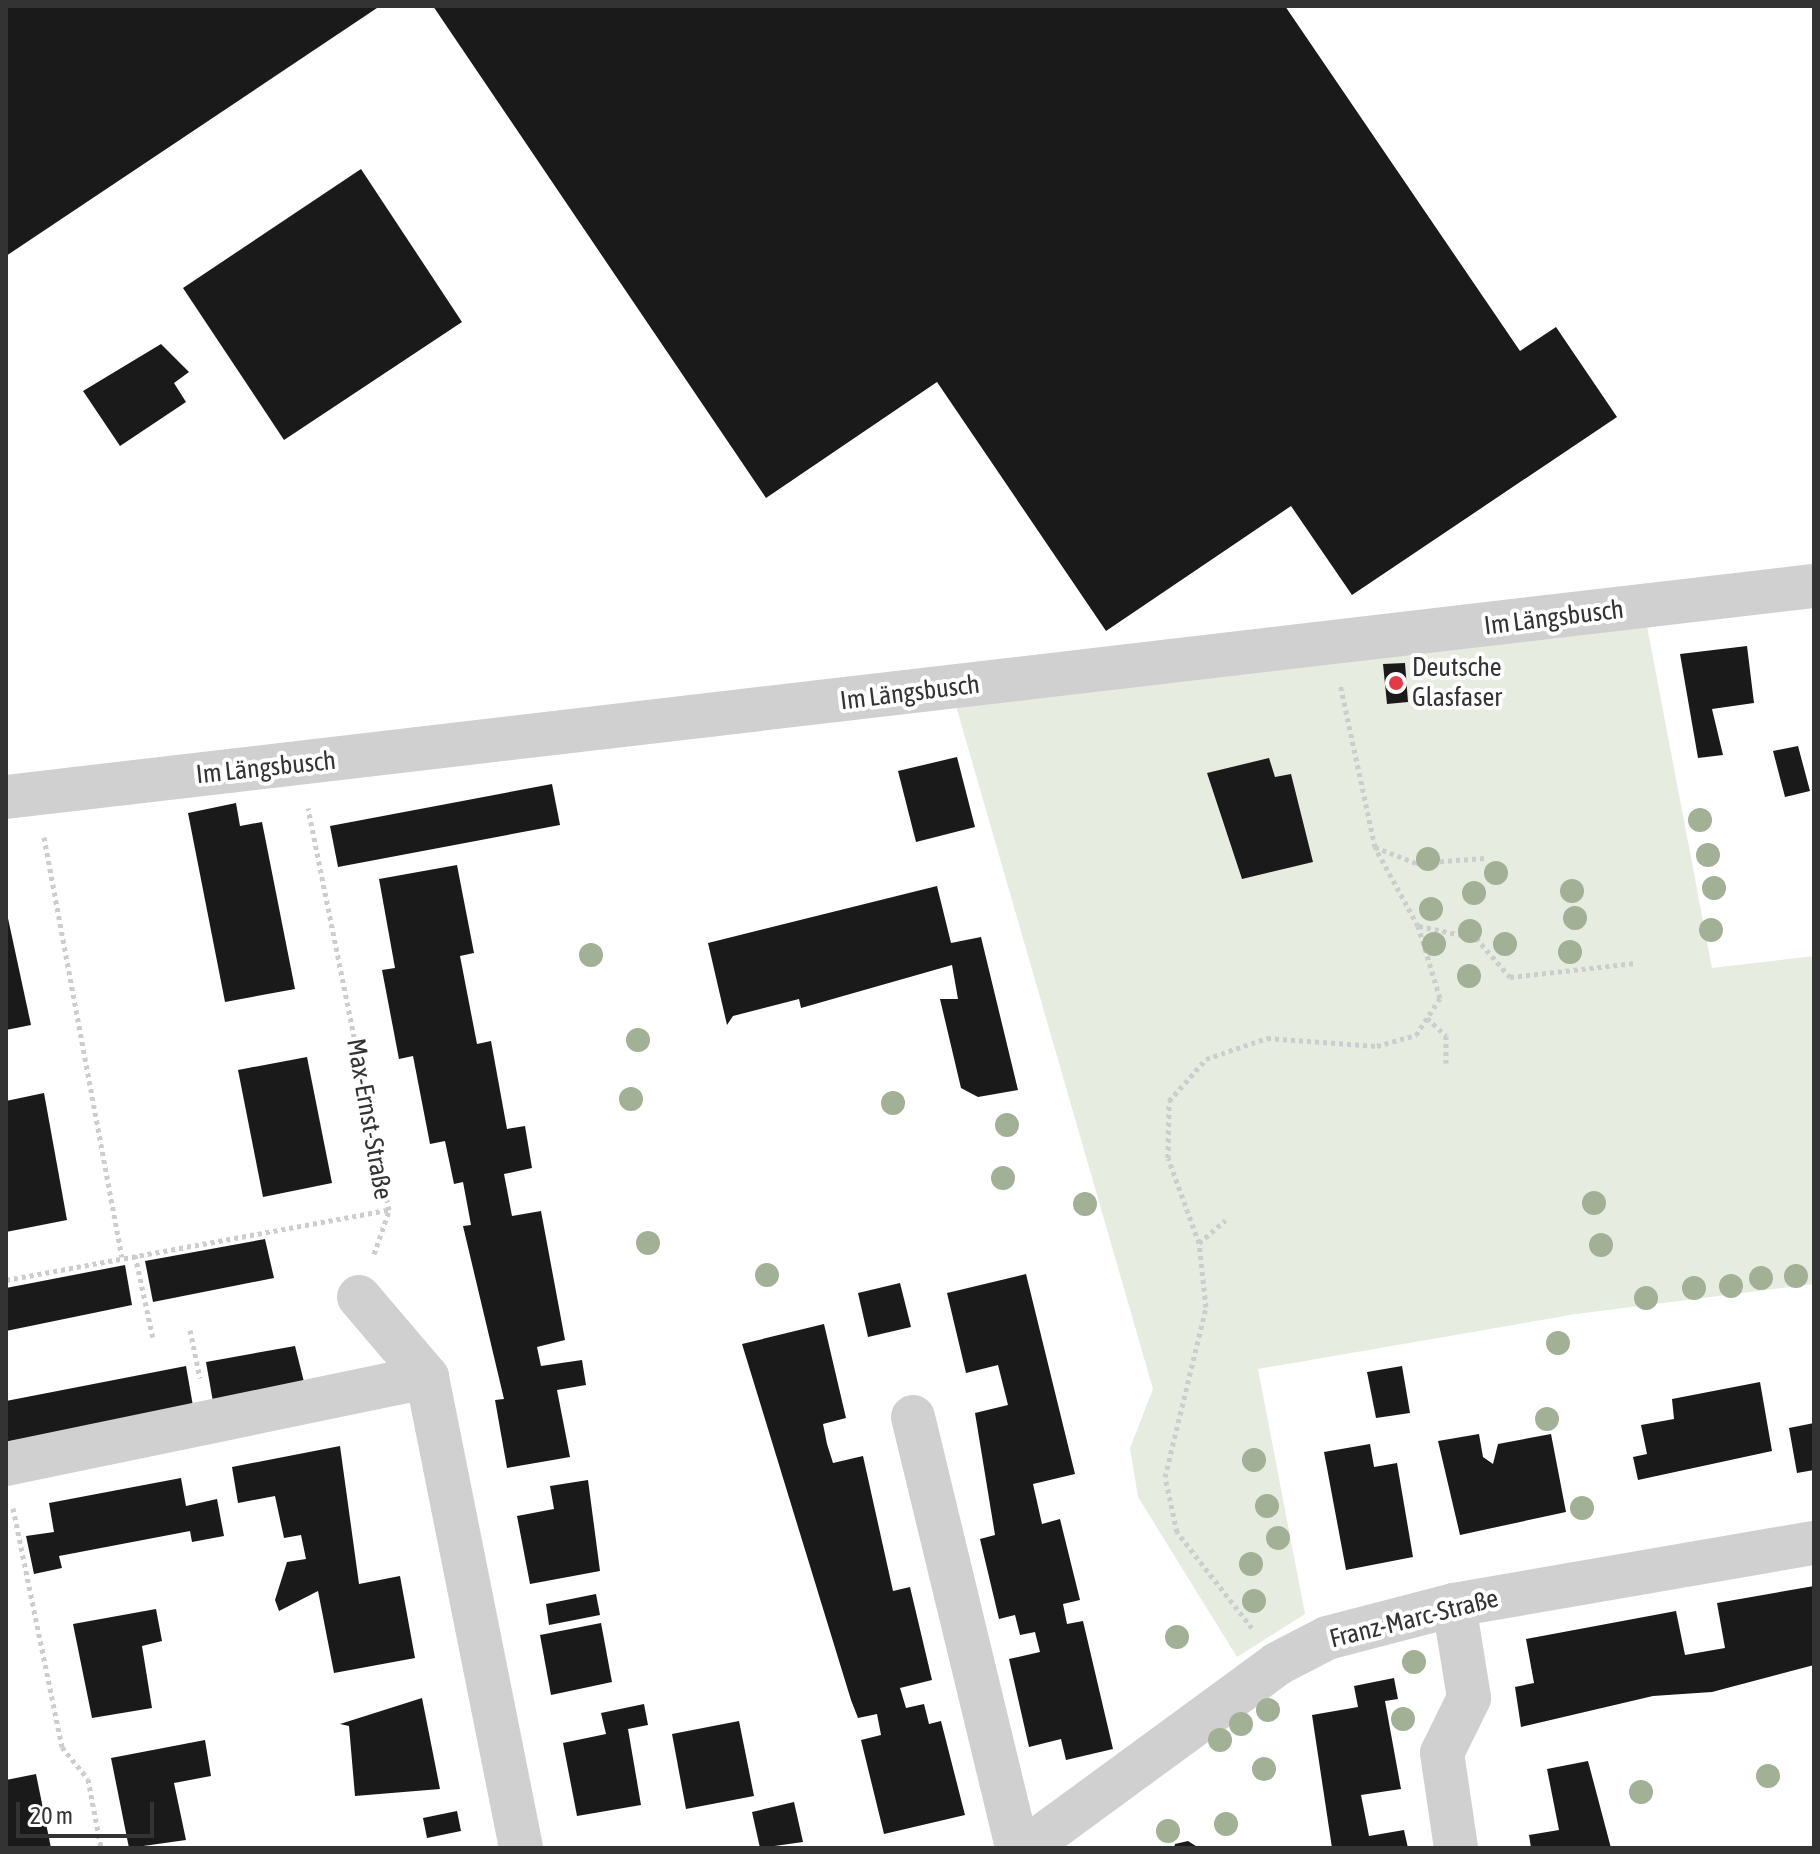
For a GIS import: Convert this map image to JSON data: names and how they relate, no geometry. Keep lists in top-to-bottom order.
{
  "streets": {
    "street": ["Im Längsbusch", "Franz-Marc-Straße"],
    "path": ["Max-Ernst-Straße"]
  },
  "crossings": [
    ["Im Längsbusch", "Max-Ernst-Straße"]
  ],
  "places": ["Deutsche Glasfaser"],
  "scale_bar": "20 m"
}
